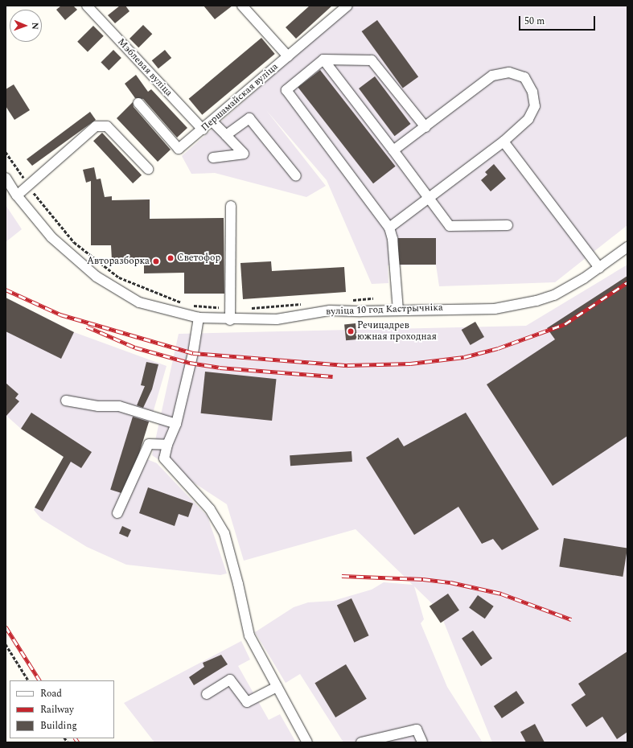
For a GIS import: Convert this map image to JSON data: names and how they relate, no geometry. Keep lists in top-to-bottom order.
{
  "streets": {
    "street": ["Мэблевая вуліца", "Першамайская вуліца", "вуліца 10 год Кастрычніка"]
  },
  "crossings": [
    ["Мэблевая вуліца", "Першамайская вуліца"]
  ],
  "places": ["Светофор", "Авторазборка", "Речицадрев южная проходная"],
  "legend": ["Road", "Railway", "Building"],
  "scale_bar": "50 m",
  "north": "right"
}
